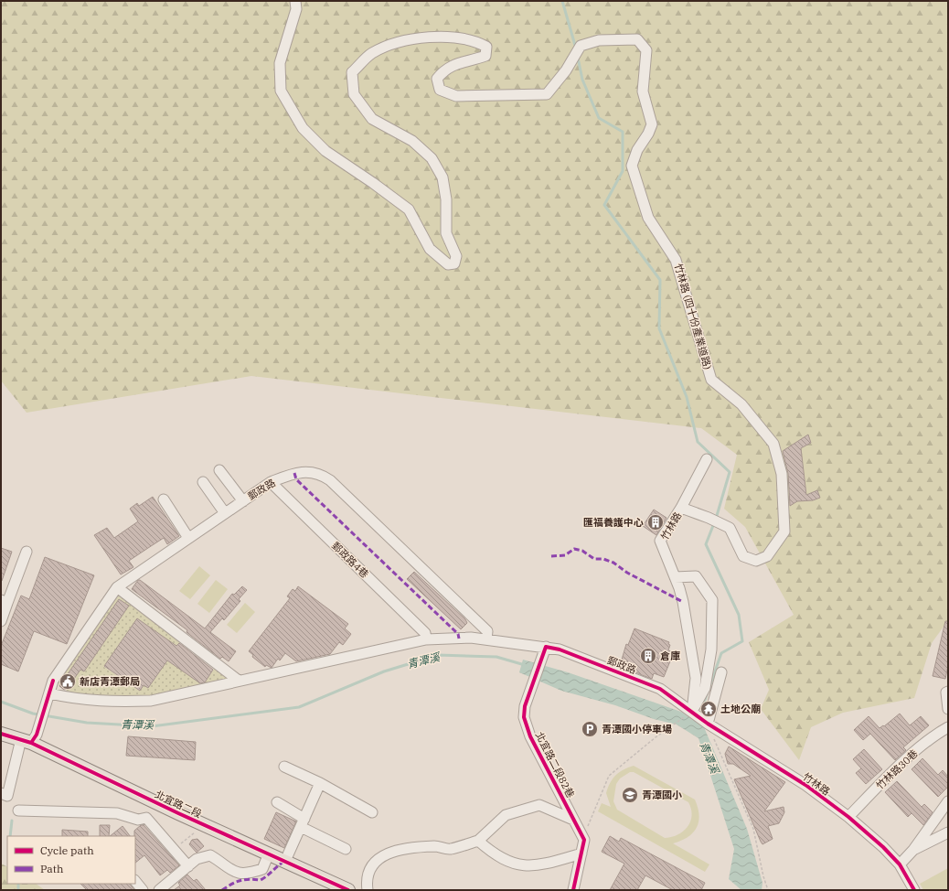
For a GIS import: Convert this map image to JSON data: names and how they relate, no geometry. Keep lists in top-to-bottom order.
{
  "streets": {
    "main road": ["北宜路二段"],
    "street": [
      "竹林路 (四十份產業道路)",
      "郵政路",
      "竹林路",
      "郵政路4巷",
      "北宜路二段82巷",
      "竹林路30巷"
    ]
  },
  "crossings": [
    ["竹林路 (四十份產業道路)", "竹林路"],
    ["郵政路", "竹林路"],
    ["郵政路", "郵政路4巷"],
    ["郵政路", "北宜路二段82巷"],
    ["竹林路", "竹林路30巷"]
  ],
  "water": ["青潭溪"],
  "places": {
    "building": ["匯福養護中心", "倉庫"],
    "public building": ["新店青潭郵局"],
    "temple": ["土地公廟"],
    "parking": ["青潭國小停車場"],
    "school or university": ["青潭國小"]
  },
  "legend": ["Cycle path", "Path"]
}
